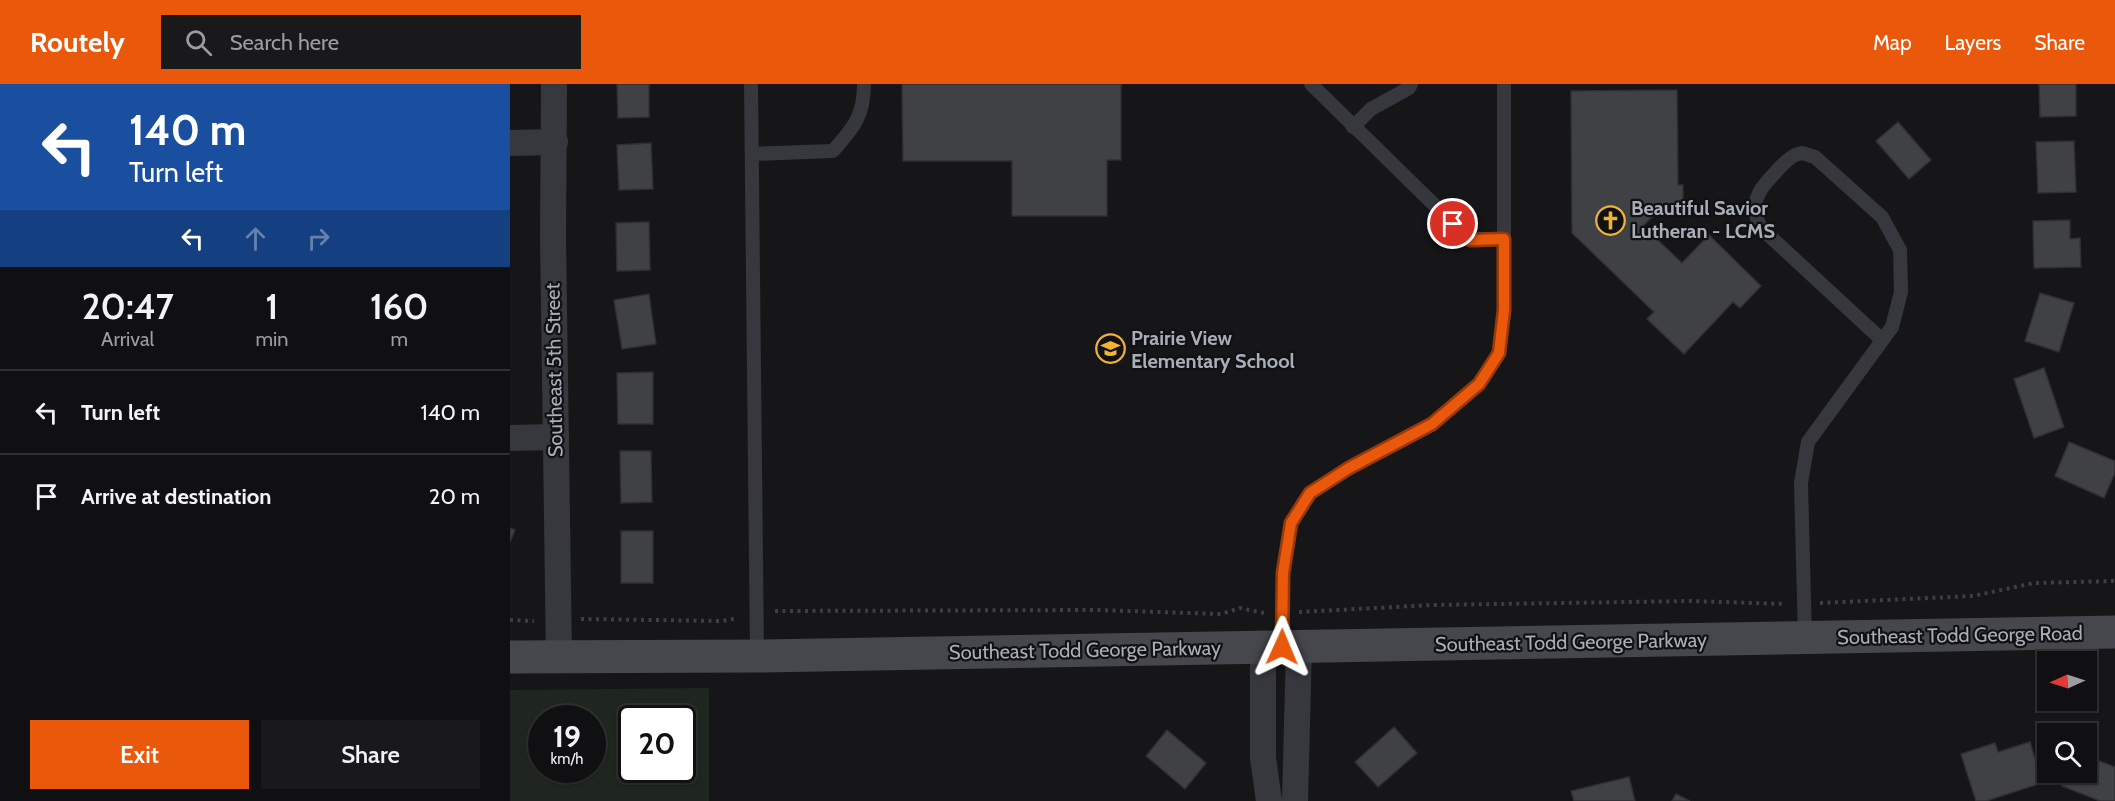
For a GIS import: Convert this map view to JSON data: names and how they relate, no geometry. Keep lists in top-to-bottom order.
{
  "streets": {
    "main road": ["Southeast Todd George Road", "Southeast Todd George Parkway"],
    "street": ["Southeast 5th Street"]
  },
  "crossings": [
    ["Southeast 5th Street", "Southeast Todd George Parkway"],
    ["Southeast Todd George Road", "Southeast Todd George Parkway"]
  ],
  "places": {
    "church": ["Beautiful Savior Lutheran - LCMS"],
    "school or university": ["Prairie View Elementary School"]
  },
  "north": "left",
  "page": {
    "header": "Routely",
    "search": "Search here",
    "nav": ["Map", "Layers", "Share"],
    "turn": ["140 m", "Turn left"],
    "eta": [
      "20:47",
      "Arrival",
      "1",
      "min",
      "160",
      "m"
    ],
    "list": [
      {
        "name": "Turn left",
        "value": "140 m"
      },
      {
        "name": "Arrive at destination",
        "value": "20 m"
      }
    ],
    "speed": "19 km/h",
    "limit": "20",
    "buttons": ["Exit", "Share"]
  }
}
